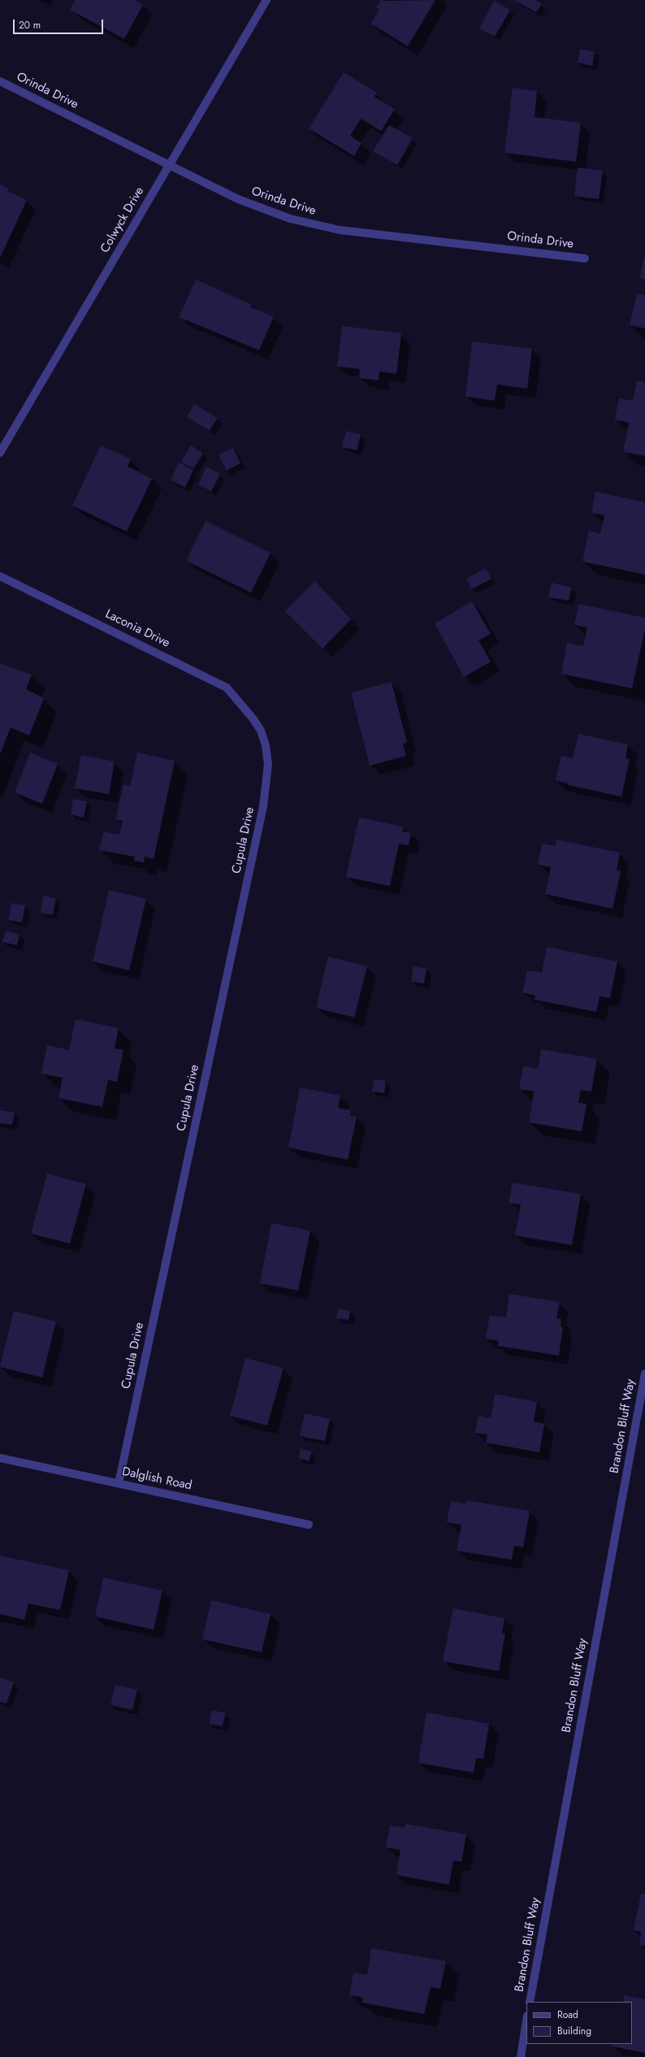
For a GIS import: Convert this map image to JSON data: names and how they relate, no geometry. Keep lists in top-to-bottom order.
{
  "streets": {
    "street": [
      "Orinda Drive",
      "Colwyck Drive",
      "Laconia Drive",
      "Cupula Drive",
      "Brandon Bluff Way",
      "Dalglish Road"
    ]
  },
  "crossings": [
    ["Orinda Drive", "Colwyck Drive"],
    ["Laconia Drive", "Cupula Drive"],
    ["Cupula Drive", "Dalglish Road"]
  ],
  "legend": ["Road", "Building"],
  "scale_bar": "20 m"
}
